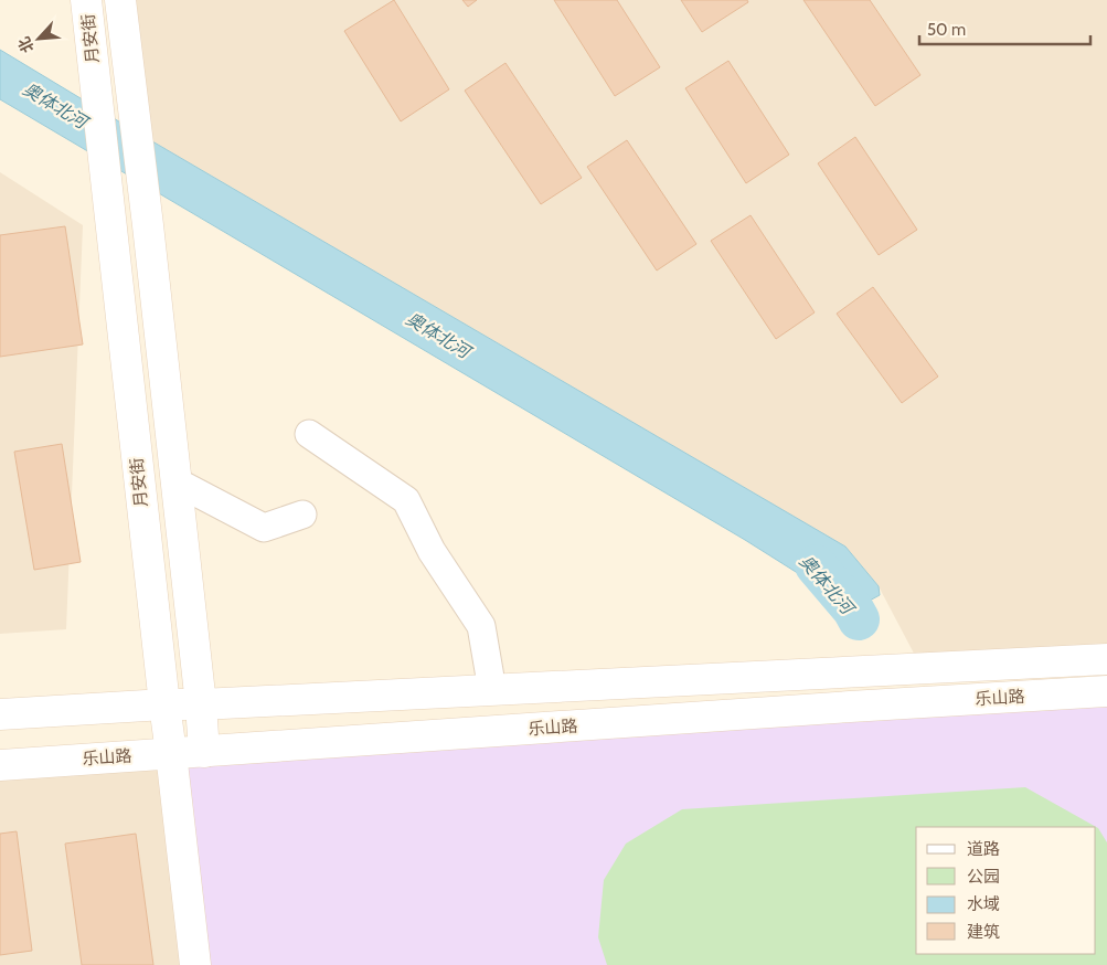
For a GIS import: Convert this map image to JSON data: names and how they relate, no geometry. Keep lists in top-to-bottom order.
{
  "streets": {
    "street": ["月安街", "乐山路"]
  },
  "crossings": [
    ["月安街", "乐山路"]
  ],
  "water": ["奥体北河"],
  "legend": [
    "道路",
    "公园",
    "水域",
    "建筑"
  ],
  "scale_bar": "50 m",
  "north": "bottom left"
}
